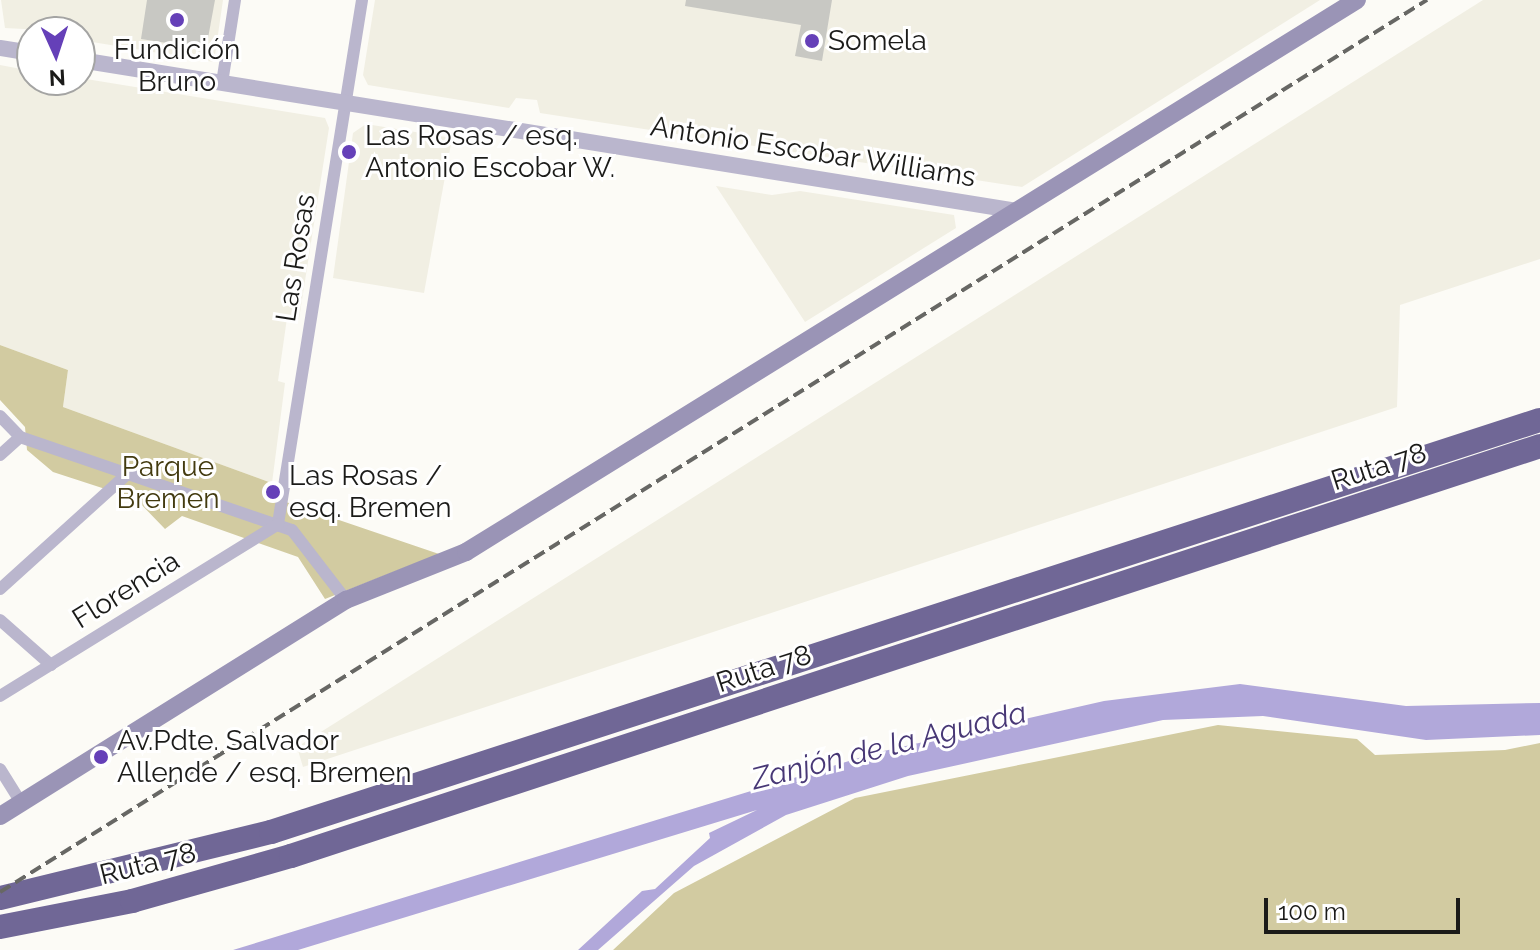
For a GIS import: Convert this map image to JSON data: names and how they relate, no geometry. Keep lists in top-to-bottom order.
{
  "streets": {
    "highway": ["Ruta 78"],
    "street": ["Antonio Escobar Williams", "Las Rosas", "Florencia"]
  },
  "crossings": [
    ["Antonio Escobar Williams", "Las Rosas"],
    ["Las Rosas", "Florencia"]
  ],
  "water": ["Zanjón de la Aguada"],
  "parks": ["Parque Bremen"],
  "places": [
    "Fundición Bruno",
    "Somela",
    "Las Rosas / esq. Antonio Escobar W.",
    "Las Rosas / esq. Bremen",
    "Av.Pdte. Salvador Allende / esq. Bremen"
  ],
  "scale_bar": "100 m",
  "north": "bottom"
}
